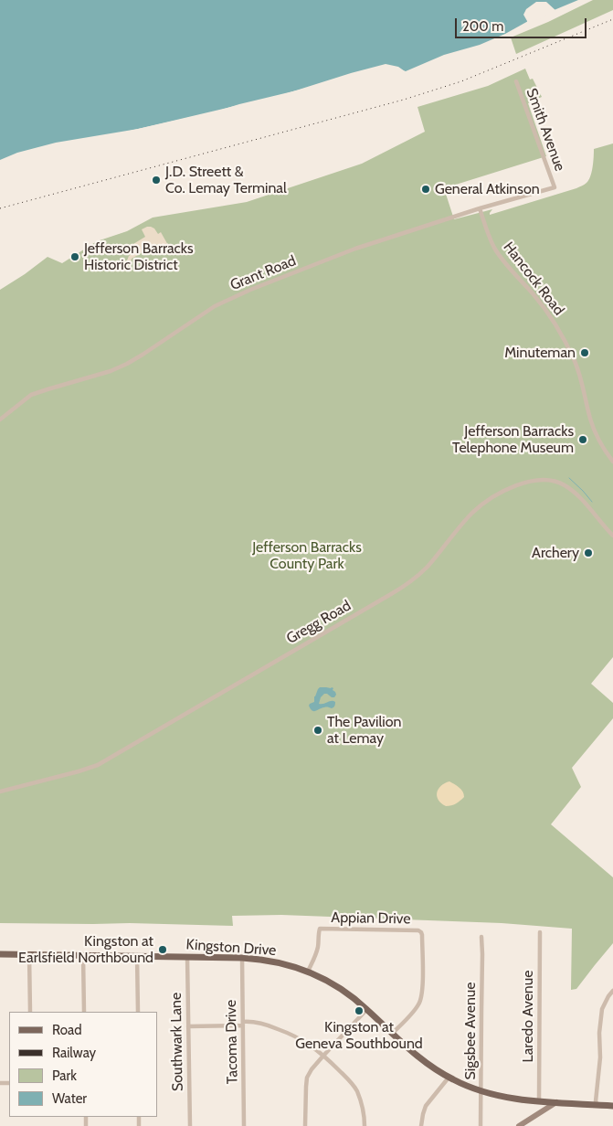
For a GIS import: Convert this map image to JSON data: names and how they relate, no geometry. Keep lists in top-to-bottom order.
{
  "streets": {
    "main road": ["Kingston Drive"],
    "street": [
      "Smith Avenue",
      "Grant Road",
      "Hancock Road",
      "Gregg Road",
      "Appian Drive",
      "Laredo Avenue",
      "Sigsbee Avenue",
      "Southwark Lane",
      "Tacoma Drive"
    ]
  },
  "crossings": [
    ["Smith Avenue", "Grant Road"],
    ["Grant Road", "Hancock Road"],
    ["Appian Drive", "Kingston Drive"],
    ["Kingston Drive", "Laredo Avenue"],
    ["Kingston Drive", "Sigsbee Avenue"],
    ["Kingston Drive", "Southwark Lane"],
    ["Kingston Drive", "Tacoma Drive"]
  ],
  "parks": ["Jefferson Barracks County Park"],
  "places": [
    "J.D. Streett & Co. Lemay Terminal",
    "General Atkinson",
    "Jefferson Barracks Historic District",
    "Minuteman",
    "Jefferson Barracks Telephone Museum",
    "Archery",
    "The Pavilion at Lemay",
    "Kingston at Earlsfield Northbound",
    "Kingston at Geneva Southbound"
  ],
  "legend": [
    "Road",
    "Railway",
    "Park",
    "Water"
  ],
  "scale_bar": "200 m"
}
